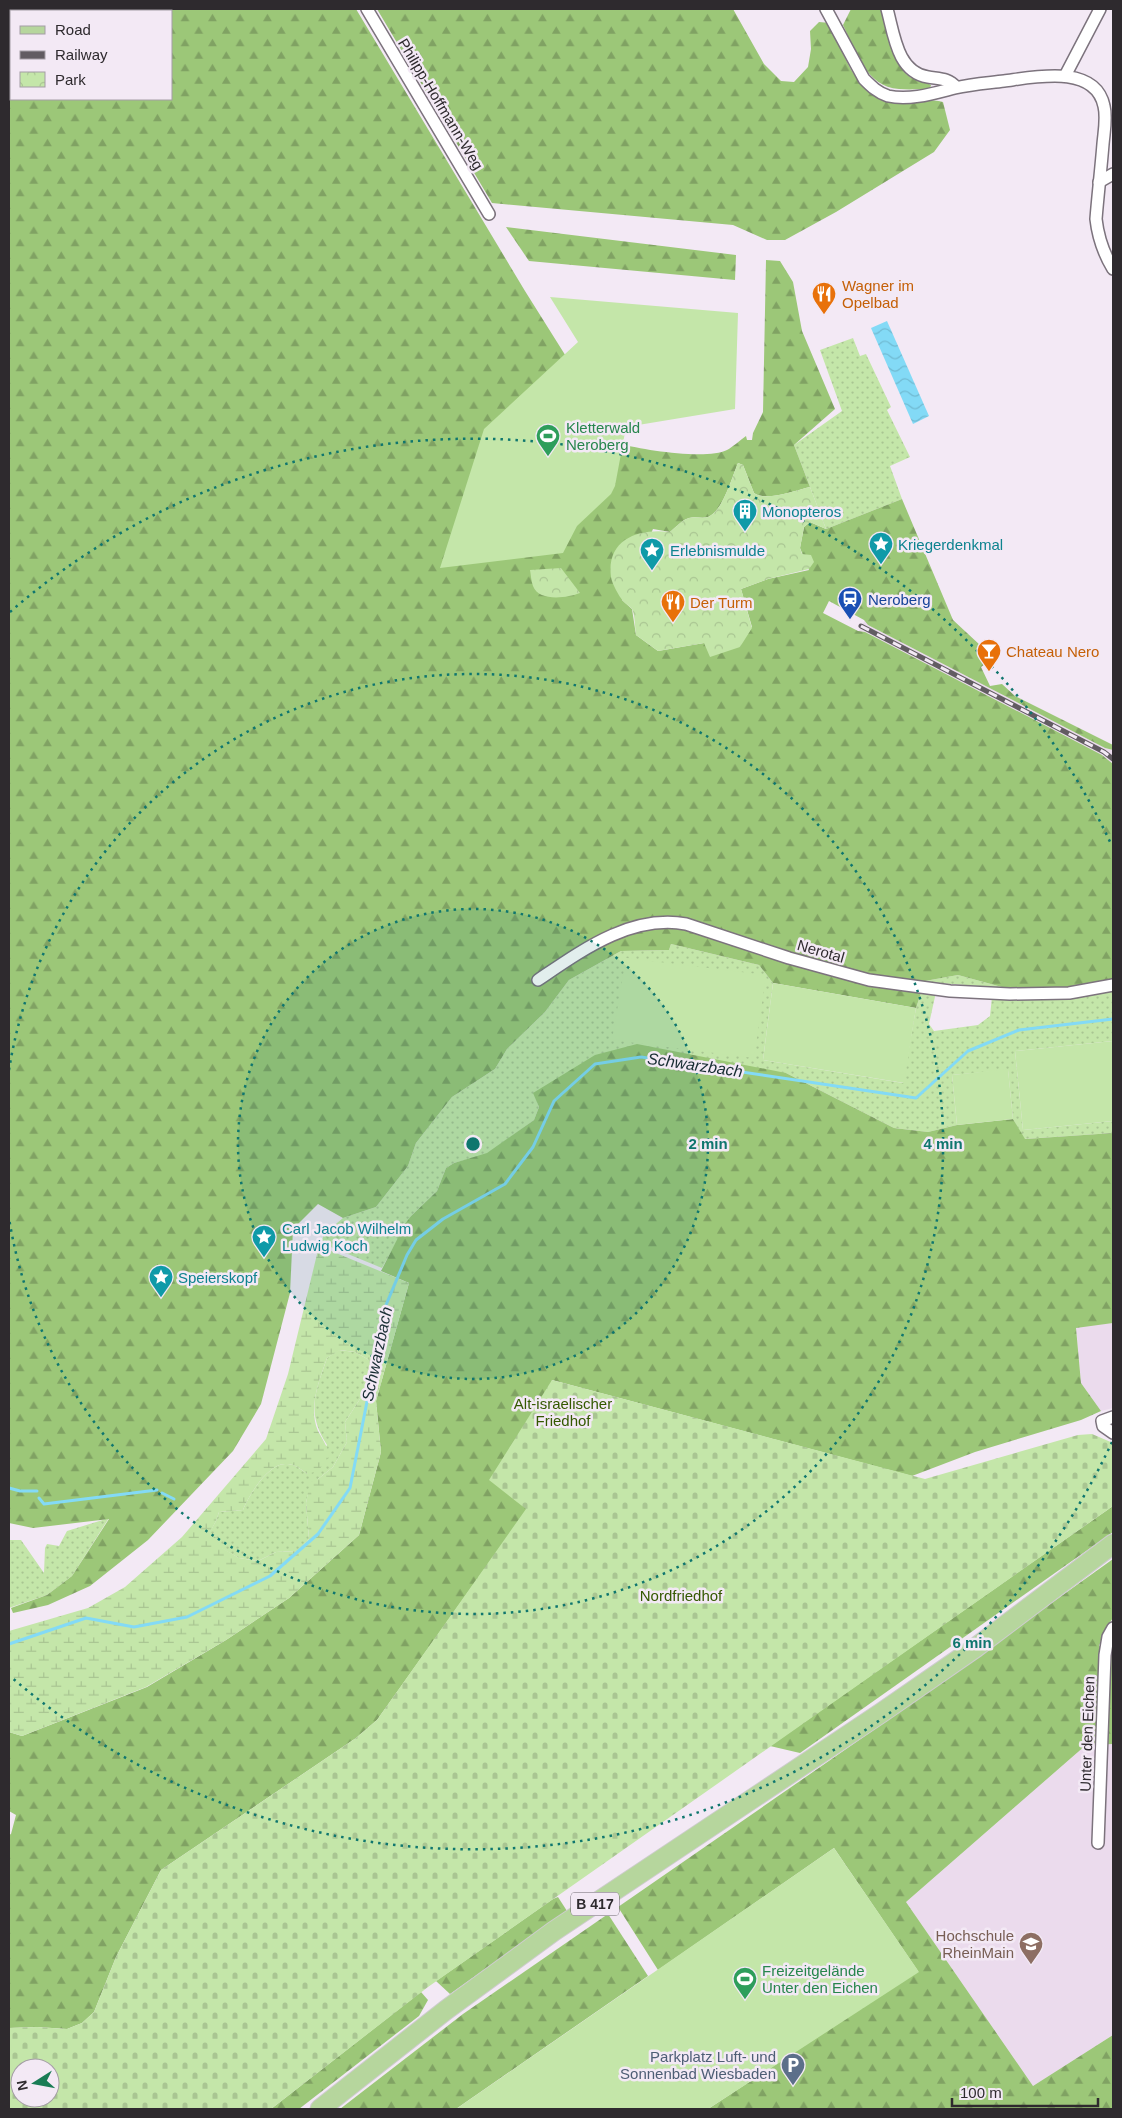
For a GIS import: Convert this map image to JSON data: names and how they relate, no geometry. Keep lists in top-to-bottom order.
{
  "streets": {
    "main road": ["B 417"],
    "street": ["Philipp-Hoffmann-Weg", "Nerotal", "Unter den Eichen"]
  },
  "water": ["Schwarzbach"],
  "parks": ["Alt-israelischer Friedhof", "Nordfriedhof"],
  "places": {
    "restaurant": ["Wagner im Opelbad", "Der Turm"],
    "sports": ["Kletterwald Neroberg", "Freizeitgelände Unter den Eichen"],
    "building": ["Monopteros"],
    "place": [
      "Kriegerdenkmal",
      "Erlebnismulde",
      "Carl Jacob Wilhelm Ludwig Koch",
      "Speierskopf"
    ],
    "station": ["Neroberg"],
    "bar": ["Chateau Nero"],
    "school or university": ["Hochschule RheinMain"],
    "parking": ["Parkplatz Luft- und Sonnenbad Wiesbaden"]
  },
  "legend": ["Road", "Railway", "Park"],
  "scale_bar": "100 m",
  "north": "left",
  "rings": ["2 min", "4 min", "6 min"]
}
